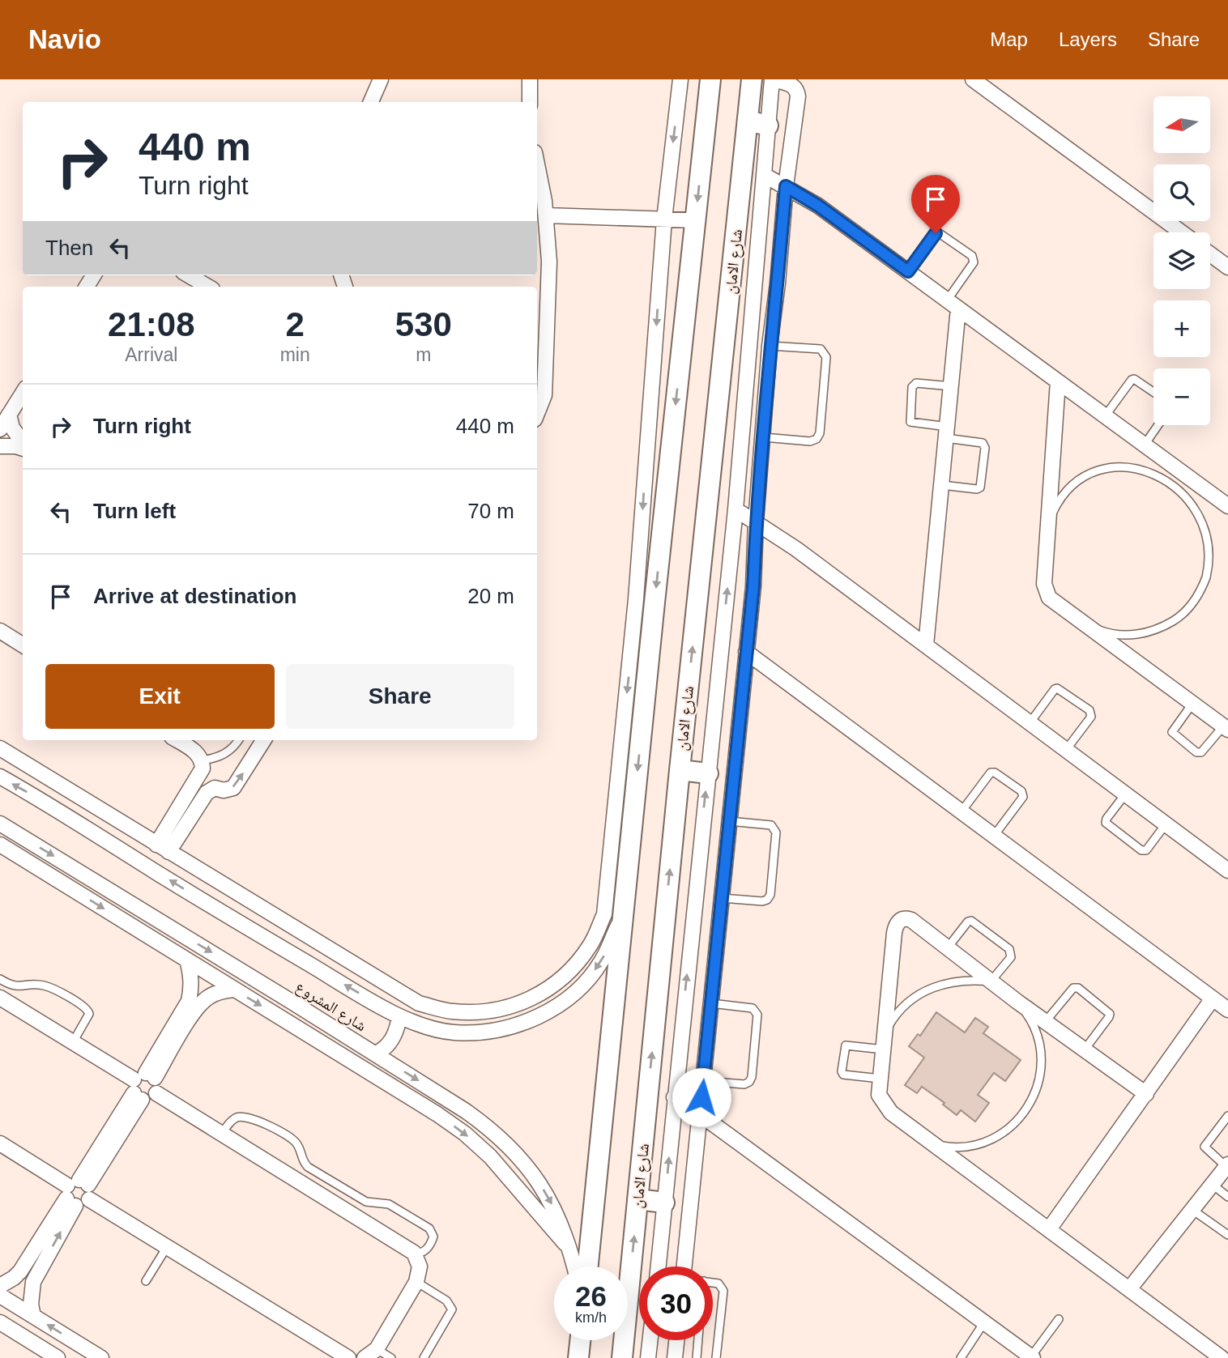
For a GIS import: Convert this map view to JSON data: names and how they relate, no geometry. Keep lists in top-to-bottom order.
{
  "streets": {
    "street": ["شارع الامان", "شارع المشروع"]
  },
  "north": "left",
  "page": {
    "header": "Navio",
    "nav": ["Map", "Layers", "Share"],
    "map_buttons": ["+", "−"],
    "turn": ["440 m", "Turn right"],
    "then": "Then",
    "eta": [
      "21:08",
      "Arrival",
      "2",
      "min",
      "530",
      "m"
    ],
    "list": [
      {
        "name": "Turn right",
        "value": "440 m"
      },
      {
        "name": "Turn left",
        "value": "70 m"
      },
      {
        "name": "Arrive at destination",
        "value": "20 m"
      }
    ],
    "buttons": ["Exit", "Share"],
    "speed": "26 km/h",
    "limit": "30"
  }
}
